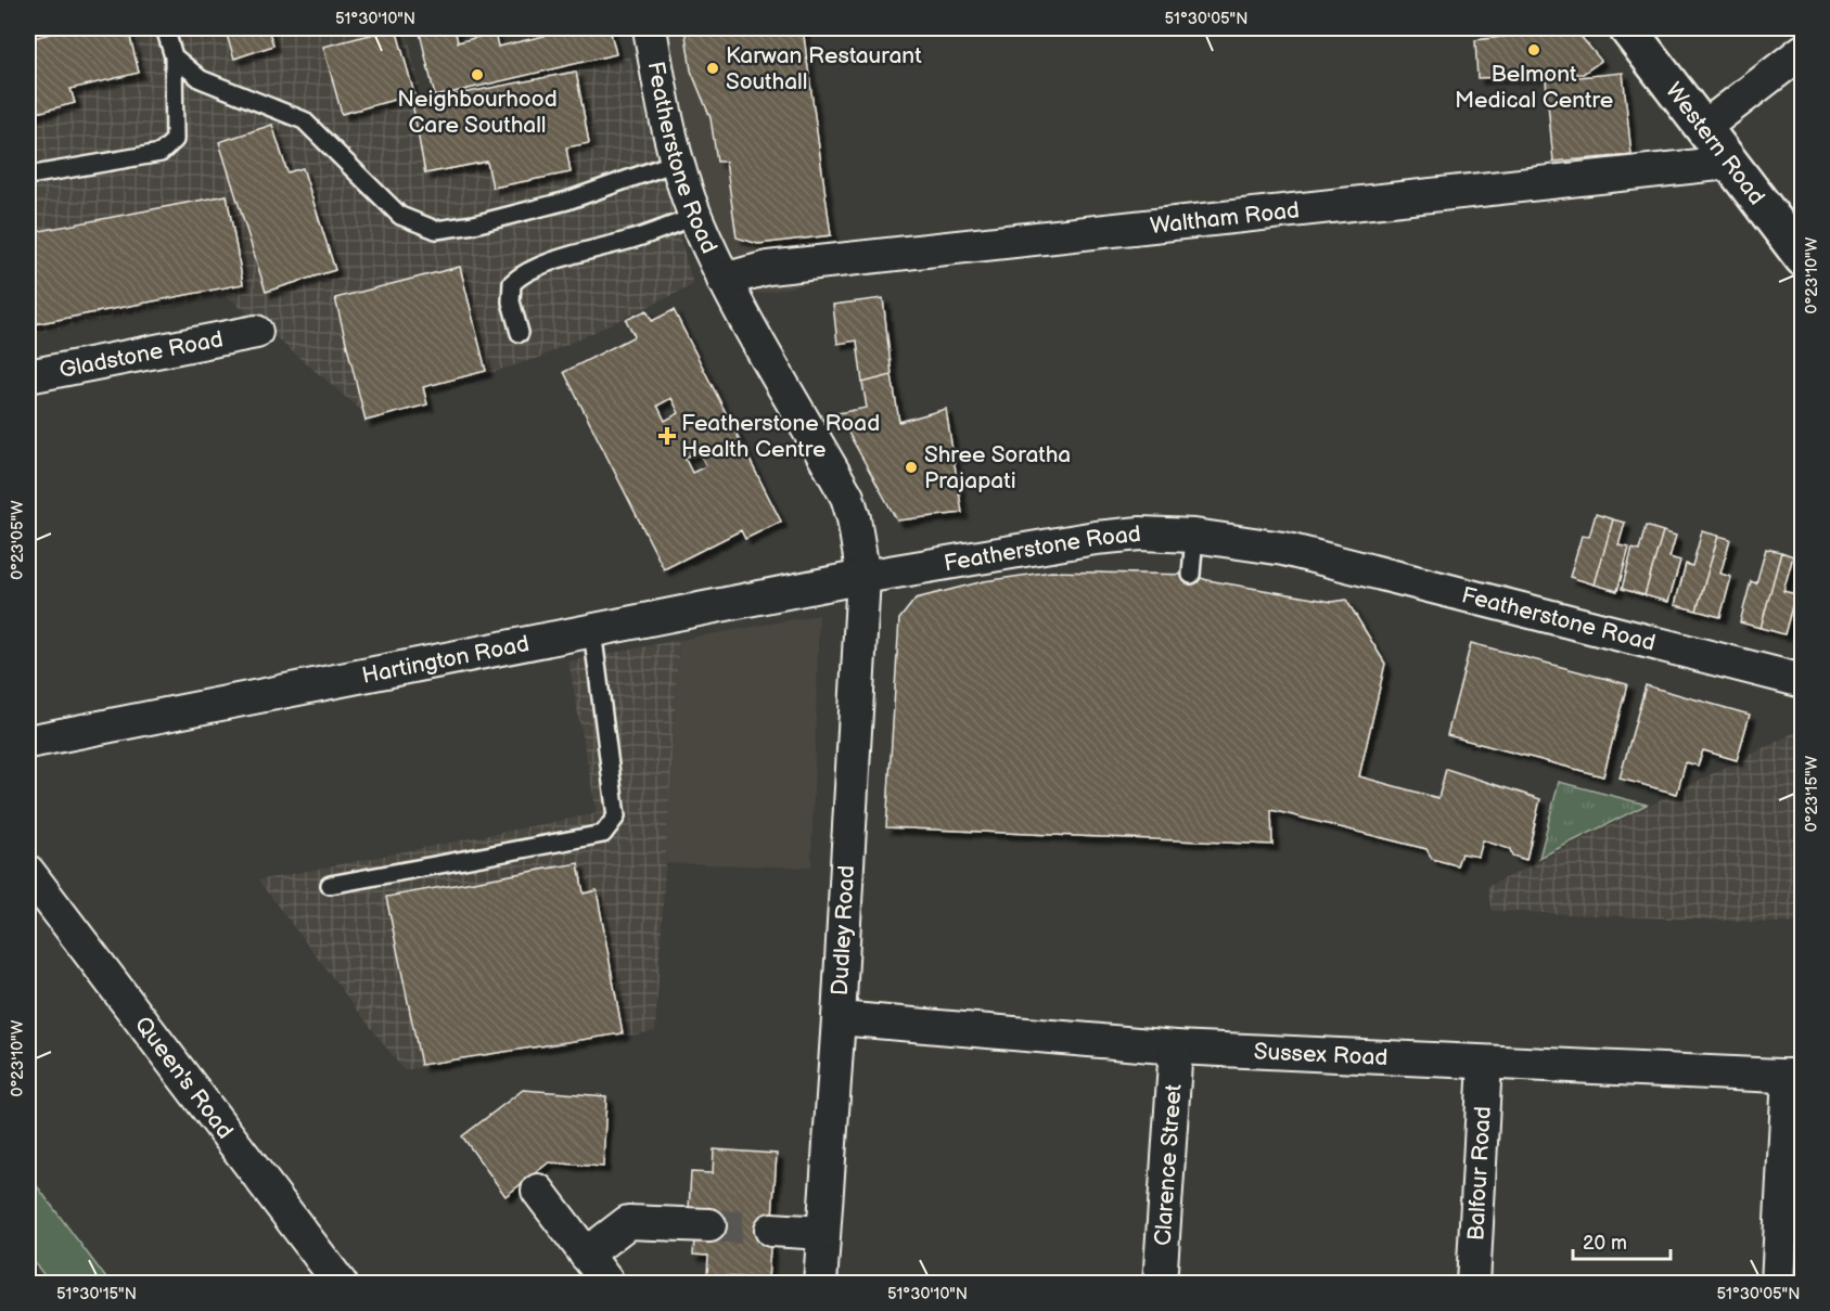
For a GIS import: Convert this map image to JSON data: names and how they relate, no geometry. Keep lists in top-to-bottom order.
{
  "streets": {
    "street": [
      "Western Road",
      "Featherstone Road",
      "Waltham Road",
      "Gladstone Road",
      "Hartington Road",
      "Dudley Road",
      "Sussex Road",
      "Queen's Road",
      "Clarence Street",
      "Balfour Road"
    ]
  },
  "crossings": [
    ["Western Road", "Waltham Road"],
    ["Featherstone Road", "Waltham Road"],
    ["Featherstone Road", "Hartington Road"],
    ["Featherstone Road", "Dudley Road"],
    ["Hartington Road", "Dudley Road"],
    ["Dudley Road", "Sussex Road"],
    ["Sussex Road", "Clarence Street"],
    ["Sussex Road", "Balfour Road"]
  ],
  "places": {
    "other": [
      "Belmont Medical Centre",
      "Karwan Restaurant Southall",
      "Neighbourhood Care Southall",
      "Shree Soratha Prajapati"
    ],
    "health": ["Featherstone Road Health Centre"]
  },
  "scale_bar": "20 m",
  "coordinates": [
    "51°30'10\"N",
    "51°30'05\"N",
    "0°23'10\"W",
    "0°23'05\"W",
    "0°23'15\"W",
    "51°30'15\"N"
  ]
}
